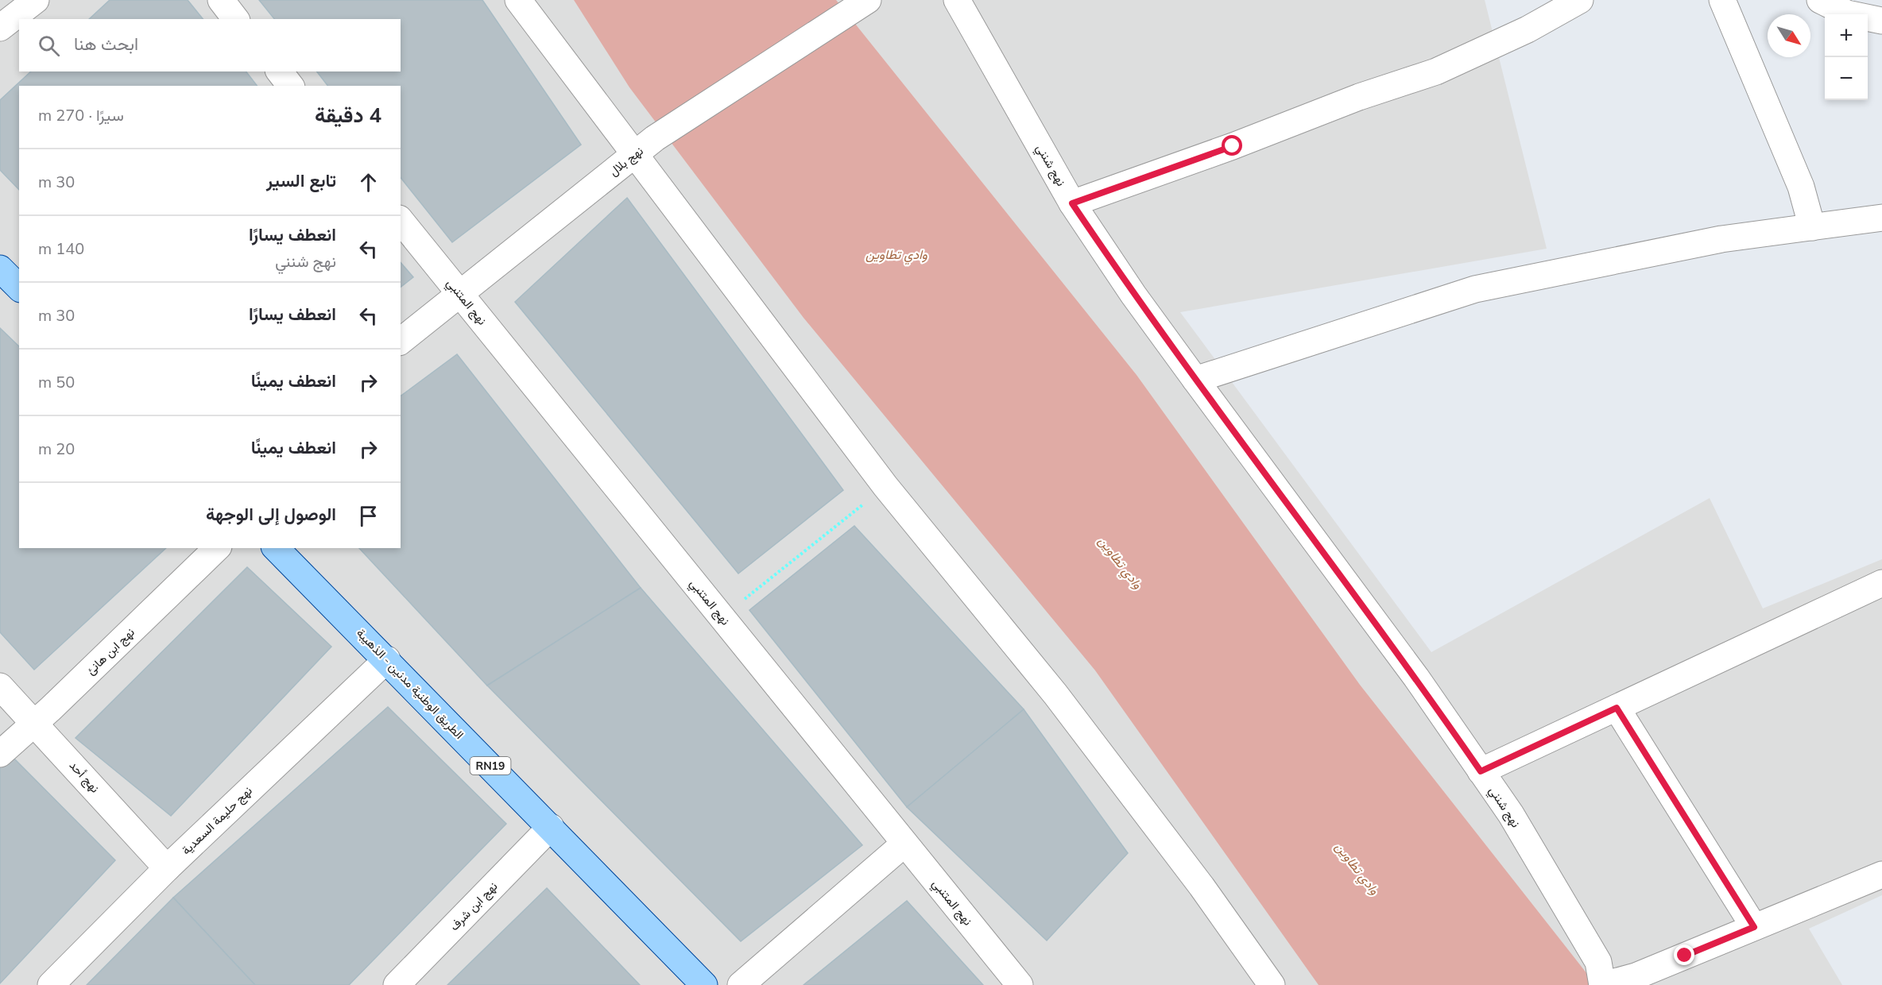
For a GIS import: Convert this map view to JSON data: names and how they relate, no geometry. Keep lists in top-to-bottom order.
{
  "streets": {
    "main road": ["الطريق الوطنية مدنين - الذهيبة", "RN19"],
    "street": [
      "نهج بلال",
      "نهج شنني",
      "نهج المتنبي",
      "نهج ابن هانئ",
      "نهج أحد",
      "نهج حليمة السعدية",
      "نهج ابن شرف"
    ]
  },
  "crossings": [
    ["نهج بلال", "نهج المتنبي"],
    ["نهج ابن هانئ", "نهج أحد"],
    ["الطريق الوطنية مدنين - الذهيبة", "نهج حليمة السعدية"],
    ["الطريق الوطنية مدنين - الذهيبة", "نهج ابن شرف"],
    ["نهج أحد", "نهج حليمة السعدية"]
  ],
  "water": ["وادي تطاوين"],
  "north": "bottom right",
  "page": {
    "map_buttons": ["+", "−"],
    "search": "ابحث هنا",
    "heading": ["4 دقيقة", "سيرًا · 270 m"],
    "list": [
      ["تابع السير", "30 m"],
      ["انعطف يسارًا", "نهج شنني", "140 m"],
      ["انعطف يسارًا", "30 m"],
      ["انعطف يمينًا", "50 m"],
      ["انعطف يمينًا", "20 m"],
      "الوصول إلى الوجهة"
    ]
  }
}
